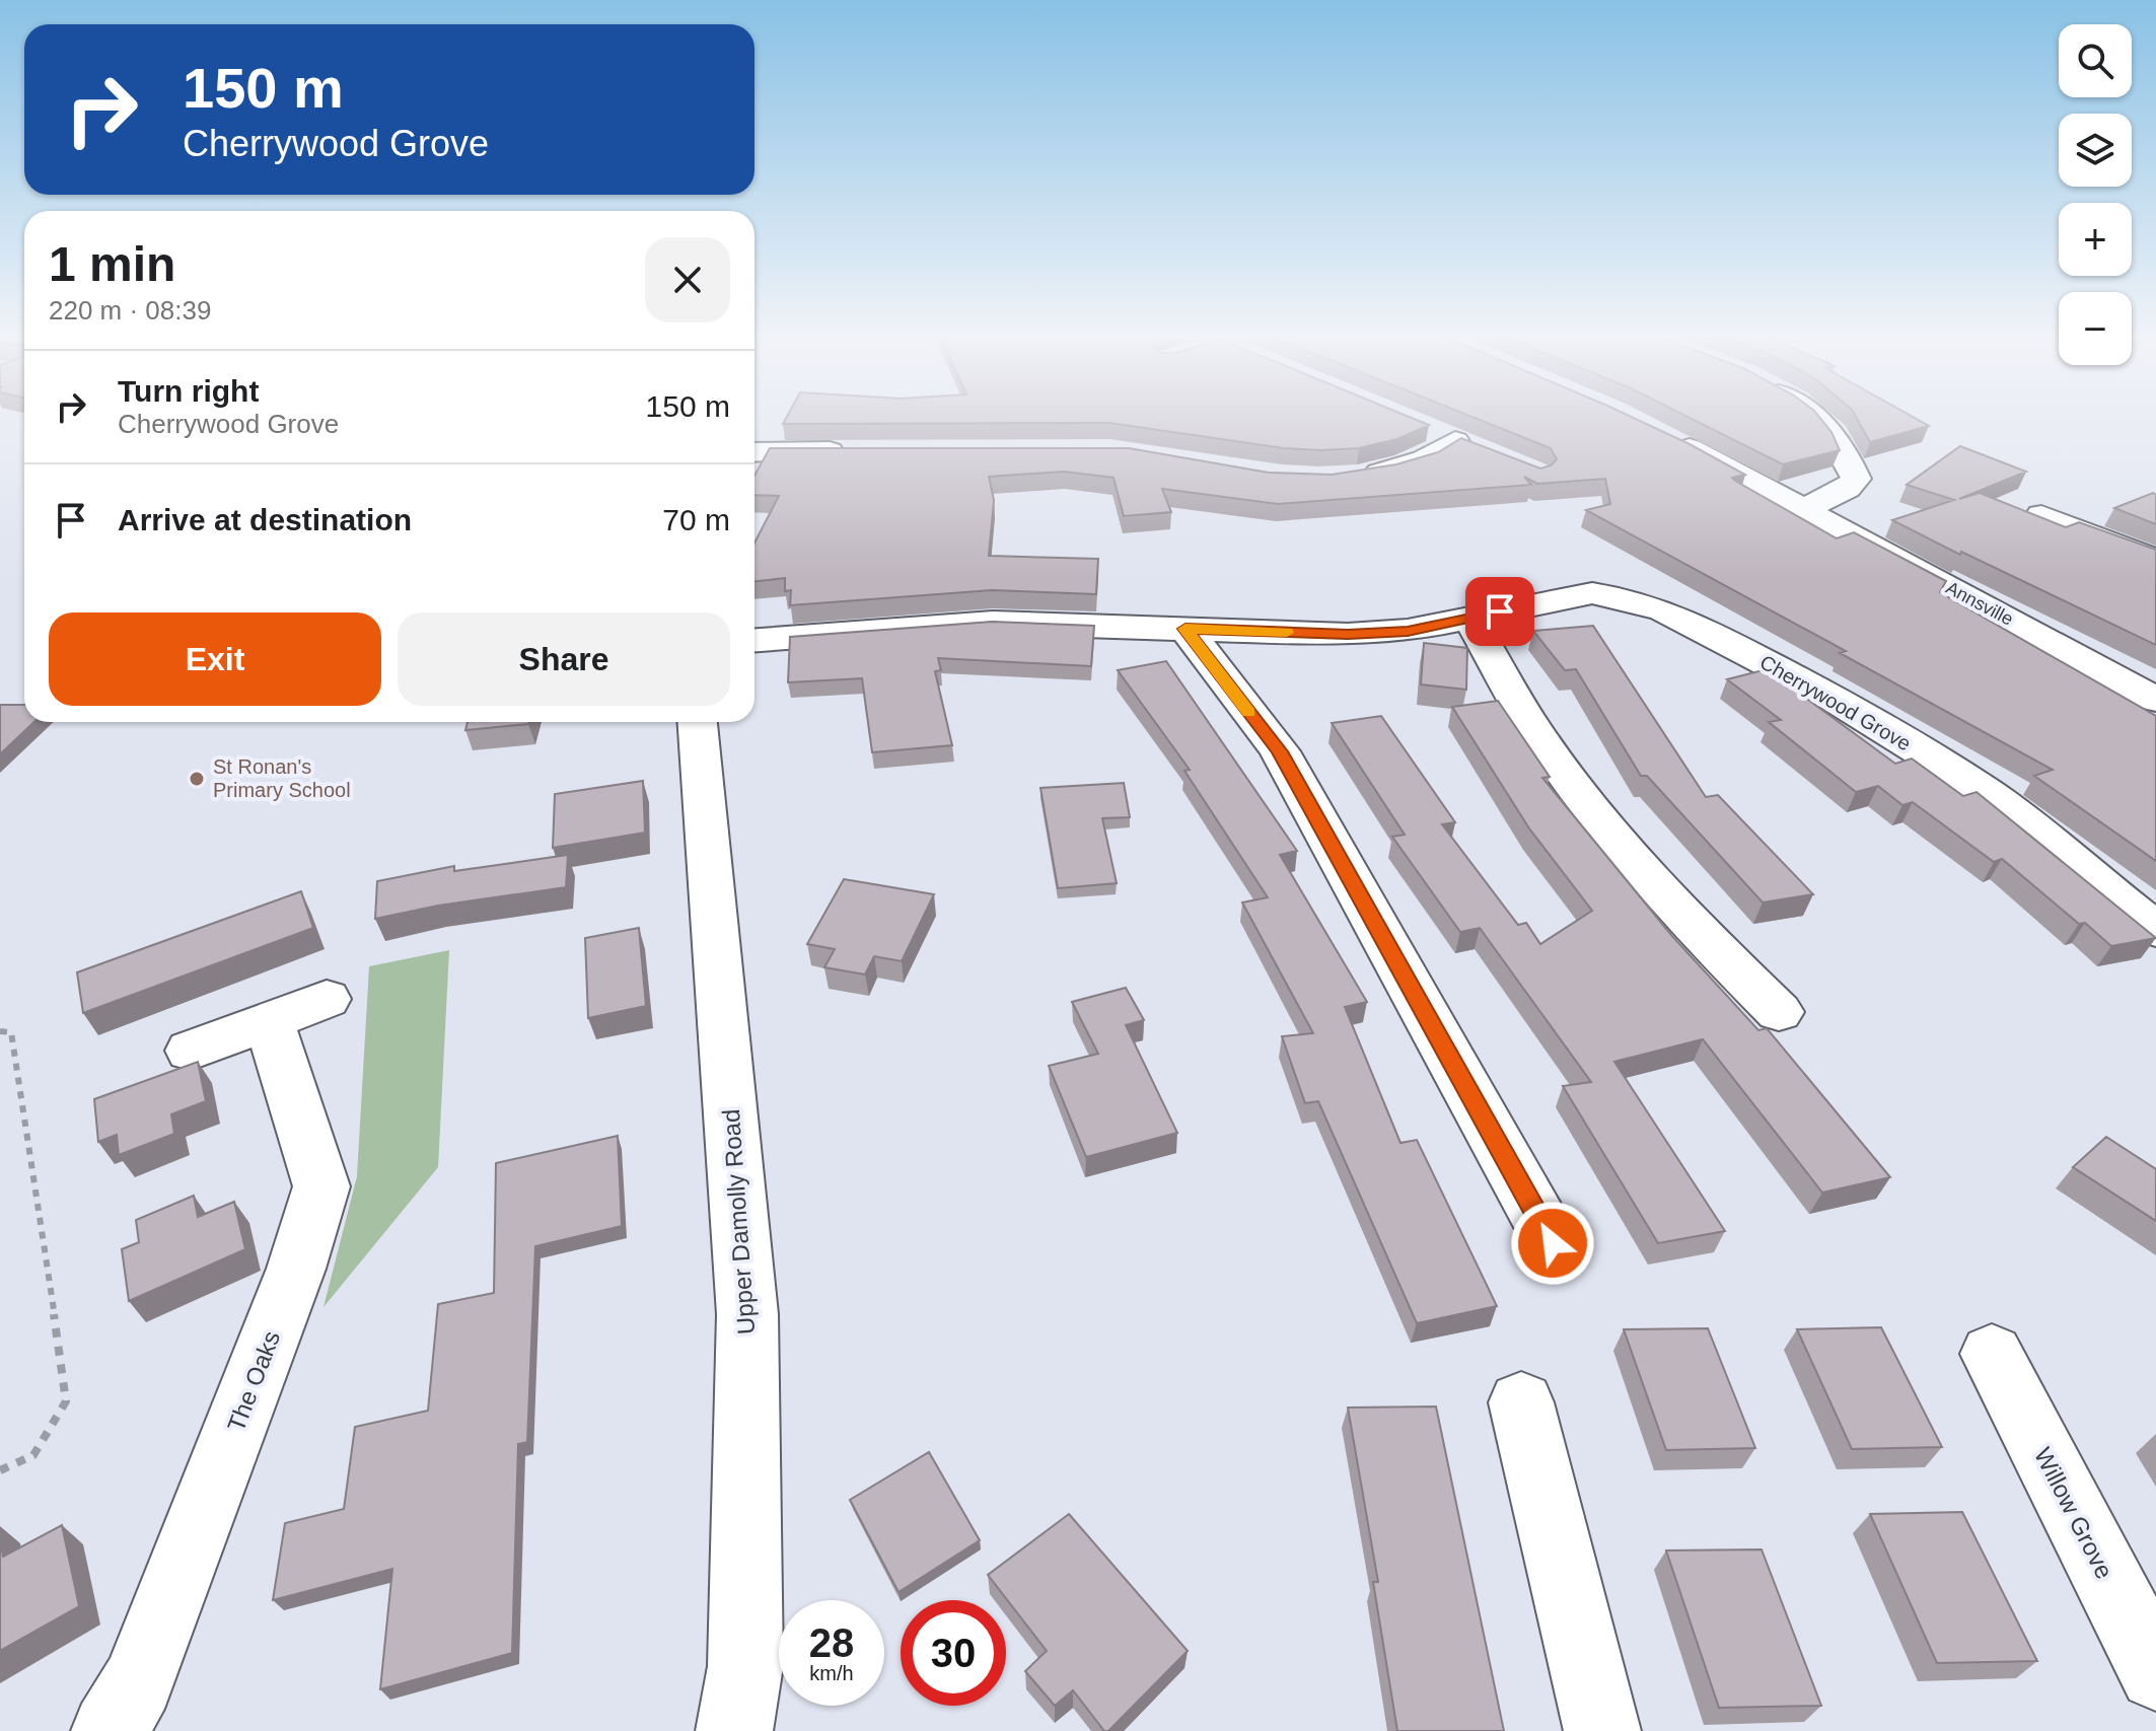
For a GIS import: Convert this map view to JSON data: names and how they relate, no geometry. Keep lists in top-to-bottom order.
{
  "streets": {
    "street": [
      "Annsville",
      "Cherrywood Grove",
      "Upper Damolly Road",
      "The Oaks",
      "Willow Grove"
    ]
  },
  "places": ["St Ronan's Primary School"],
  "page": {
    "map_buttons": ["+", "−"],
    "turn": ["150 m", "Cherrywood Grove"],
    "heading": ["1 min", "220 m · 08:39"],
    "list": [
      {
        "name": "Turn right",
        "note": "Cherrywood Grove",
        "value": "150 m"
      },
      {
        "name": "Arrive at destination",
        "value": "70 m"
      }
    ],
    "buttons": ["Exit", "Share"],
    "speed": "28 km/h",
    "limit": "30"
  }
}
